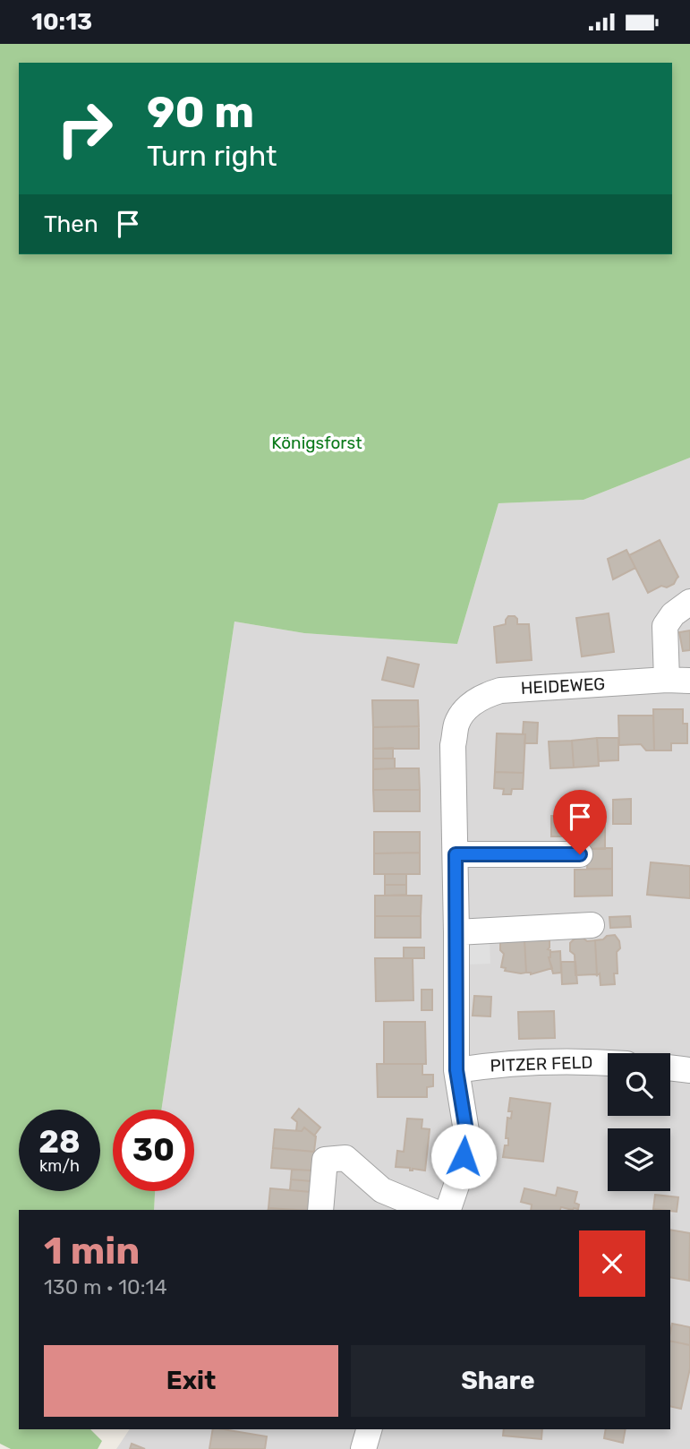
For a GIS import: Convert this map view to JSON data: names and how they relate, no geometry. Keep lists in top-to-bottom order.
{
  "streets": {
    "street": ["HEIDEWEG", "PITZER FELD"]
  },
  "parks": ["Königsforst"],
  "page": {
    "status": "10:13",
    "turn": ["90 m", "Turn right"],
    "then": "Then",
    "speed": "28 km/h",
    "limit": "30",
    "heading": ["1 min", "130 m · 10:14"],
    "buttons": ["Exit", "Share"]
  }
}
